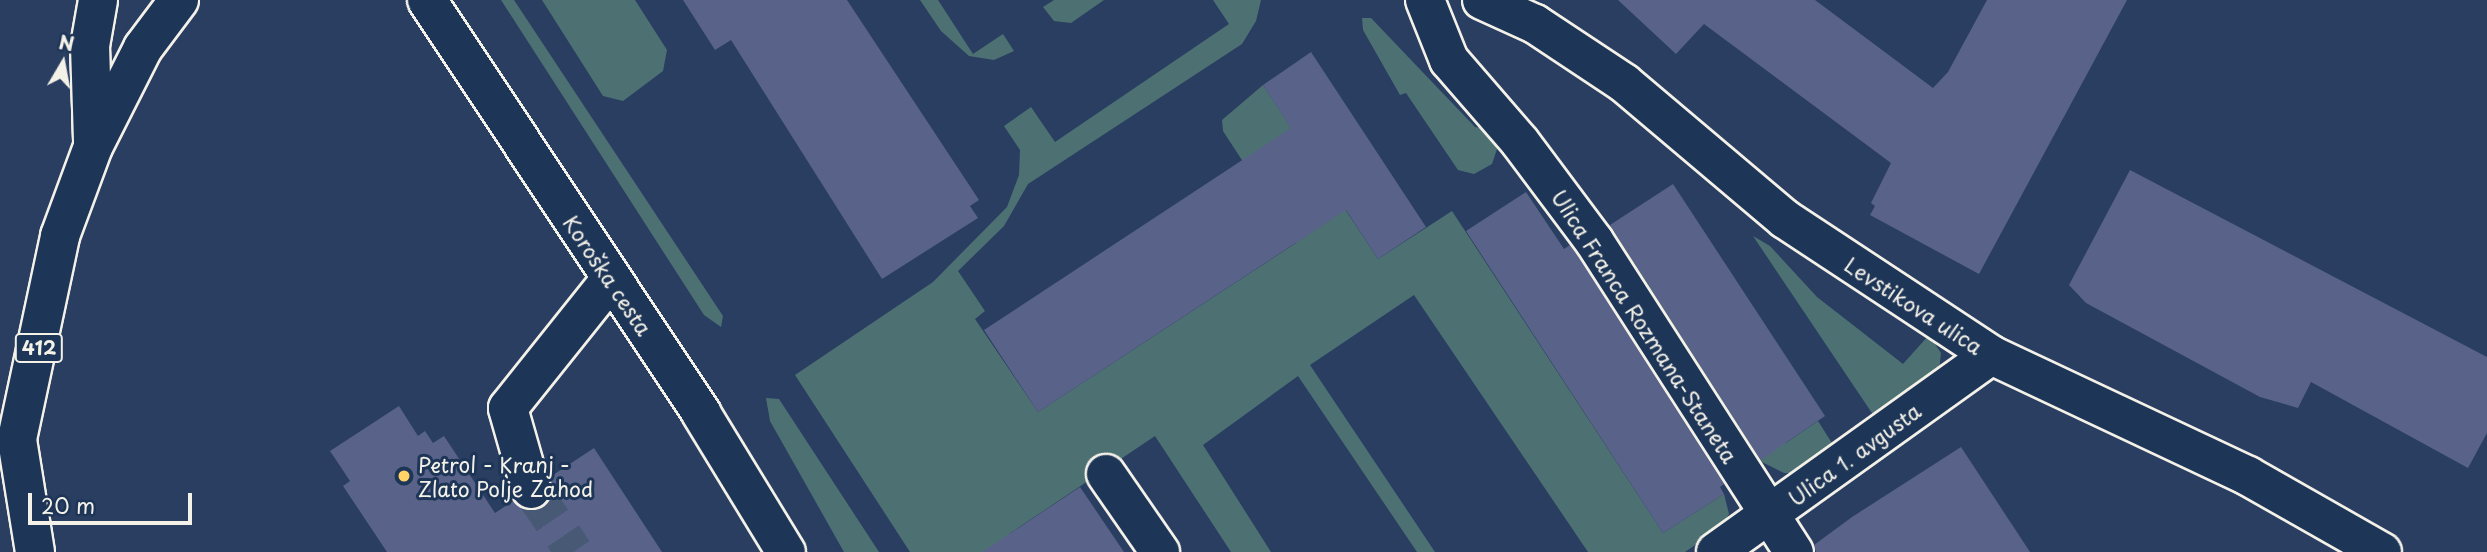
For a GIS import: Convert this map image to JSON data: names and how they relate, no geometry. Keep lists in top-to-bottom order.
{
  "streets": {
    "street": [
      "Koroška cesta",
      "Levstikova ulica",
      "Ulica Franca Rozmana-Staneta",
      "412",
      "Ulica 1. avgusta"
    ]
  },
  "crossings": [
    ["Levstikova ulica", "Ulica 1. avgusta"],
    ["Ulica Franca Rozmana-Staneta", "Ulica 1. avgusta"]
  ],
  "places": ["Petrol - Kranj - Zlato Polje Zahod"],
  "scale_bar": "20 m",
  "north": "top"
}
